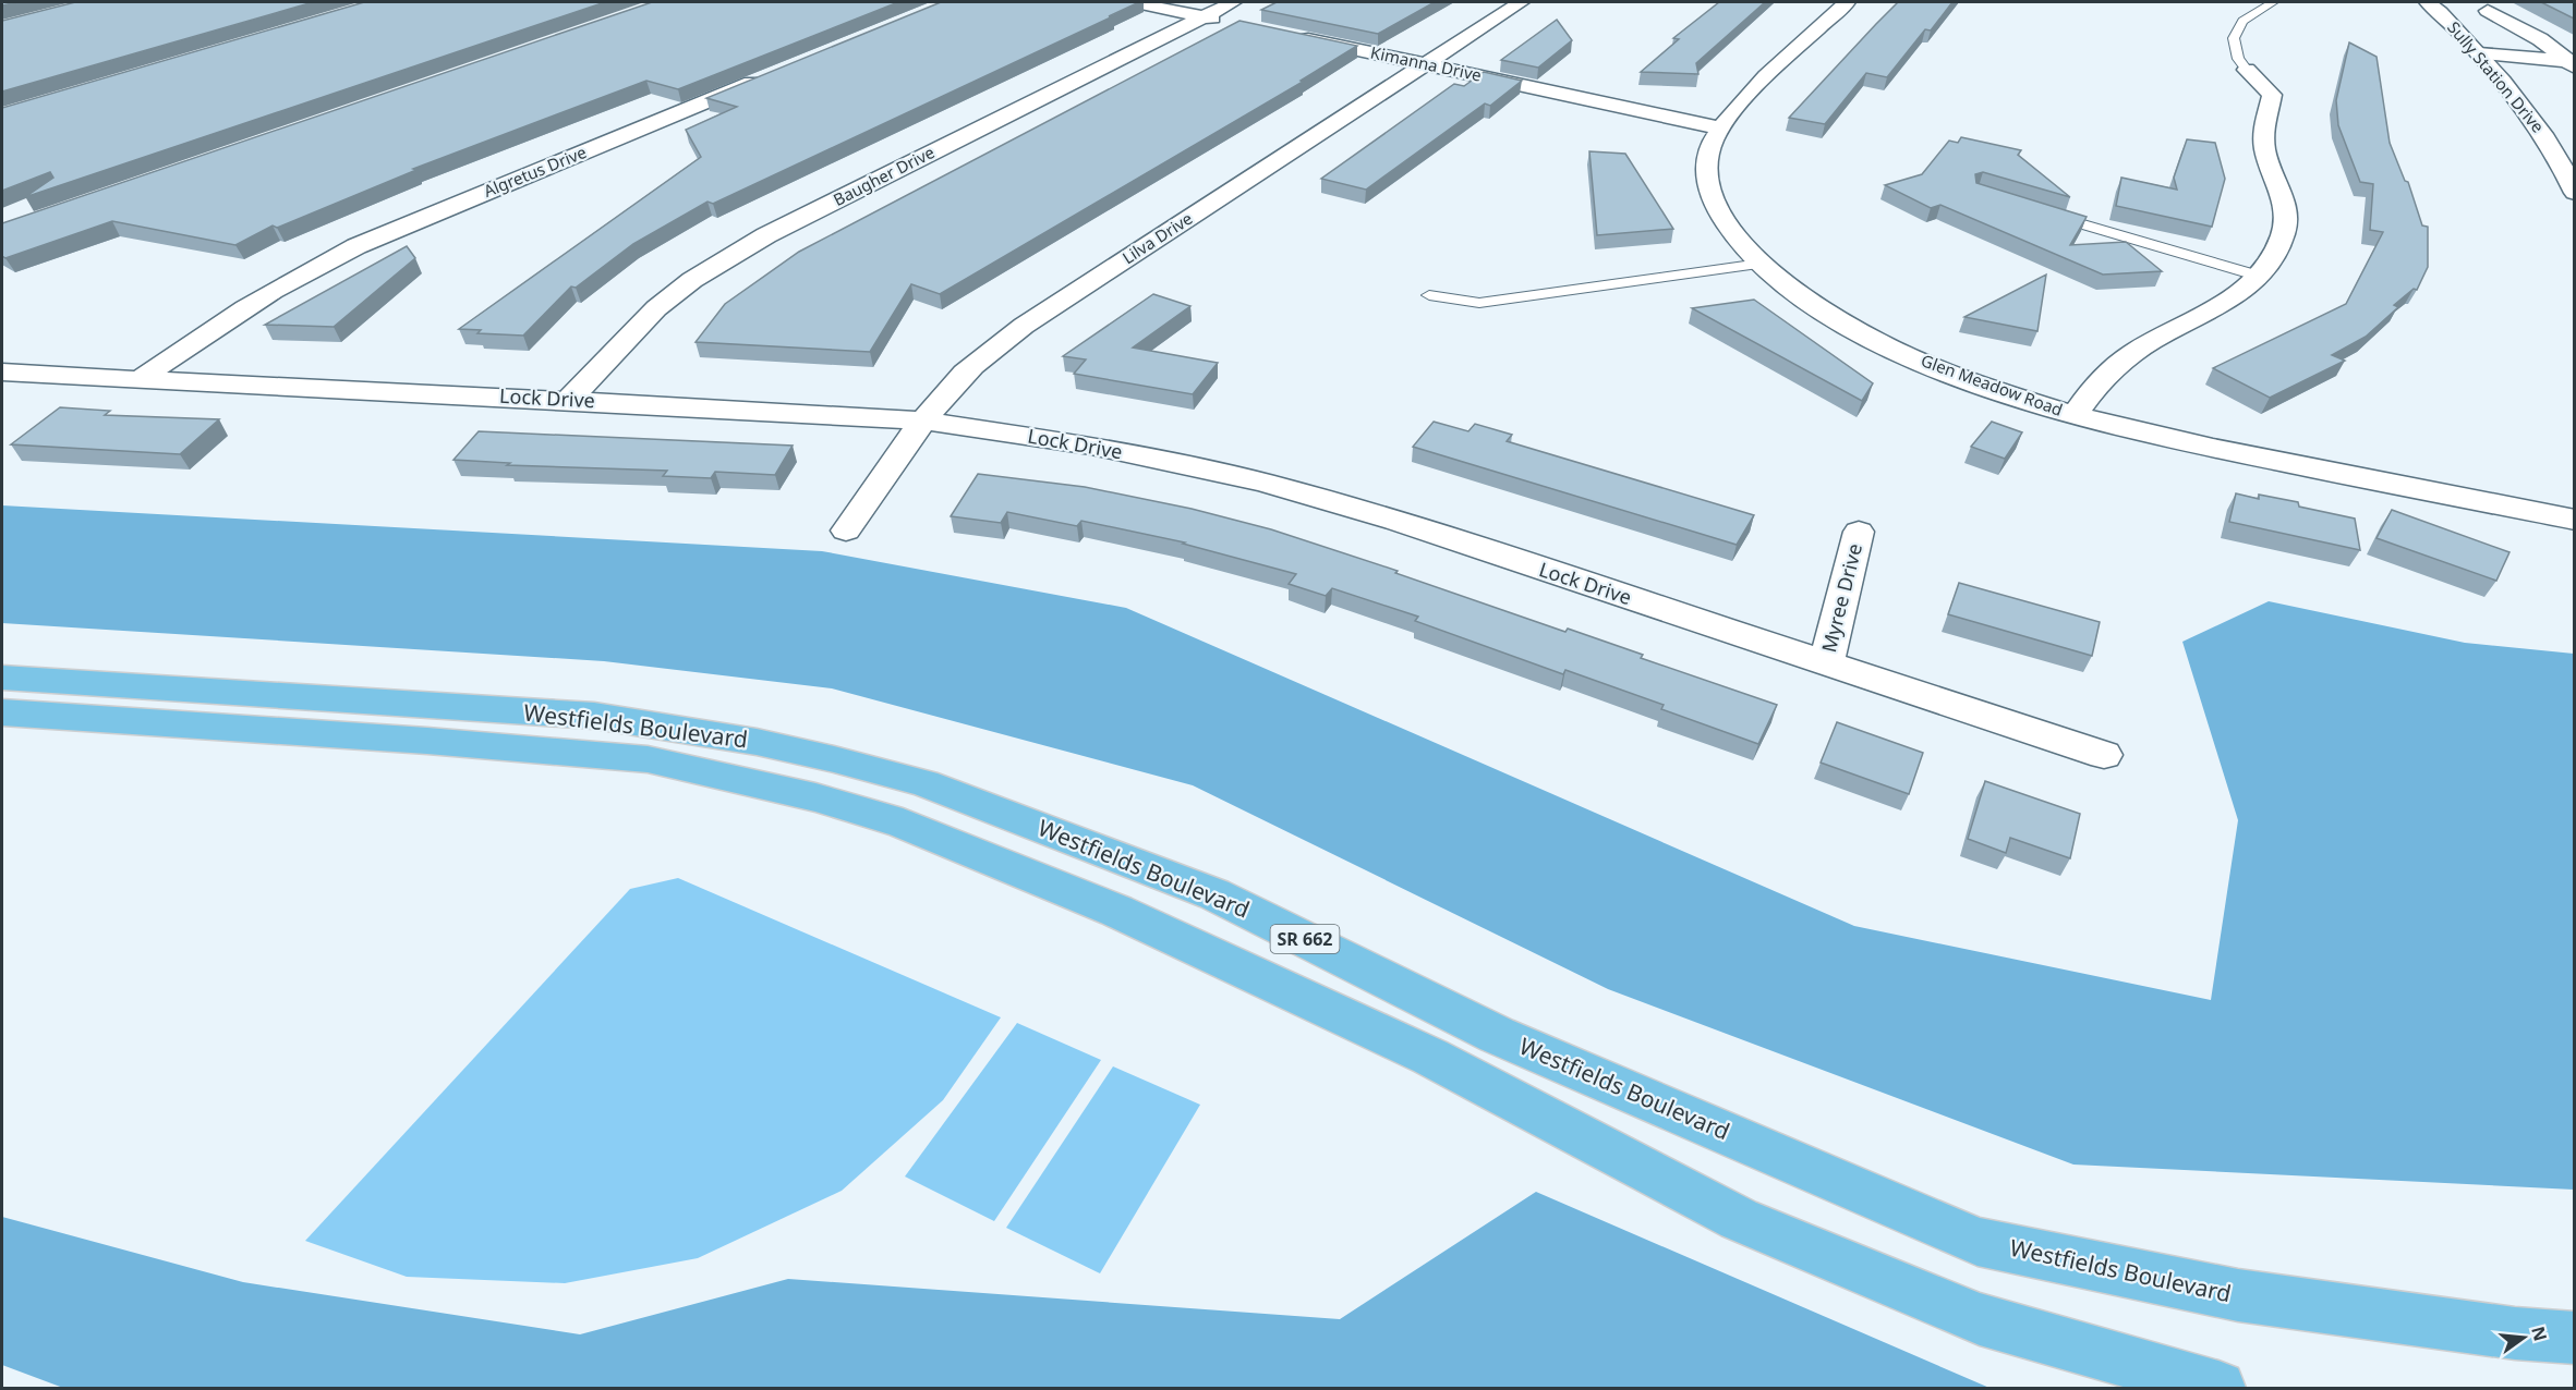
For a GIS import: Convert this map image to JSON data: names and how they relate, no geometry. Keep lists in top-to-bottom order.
{
  "streets": {
    "main road": ["Westfields Boulevard", "SR 662"],
    "street": [
      "Kimanna Drive",
      "Sully Station Drive",
      "Algretus Drive",
      "Baugher Drive",
      "Lilva Drive",
      "Glen Meadow Road",
      "Lock Drive",
      "Myree Drive"
    ]
  },
  "crossings": [
    ["Kimanna Drive", "Lilva Drive"],
    ["Kimanna Drive", "Glen Meadow Road"],
    ["Algretus Drive", "Lock Drive"],
    ["Baugher Drive", "Lock Drive"],
    ["Lilva Drive", "Lock Drive"],
    ["Lock Drive", "Myree Drive"]
  ],
  "north": "right"
}
